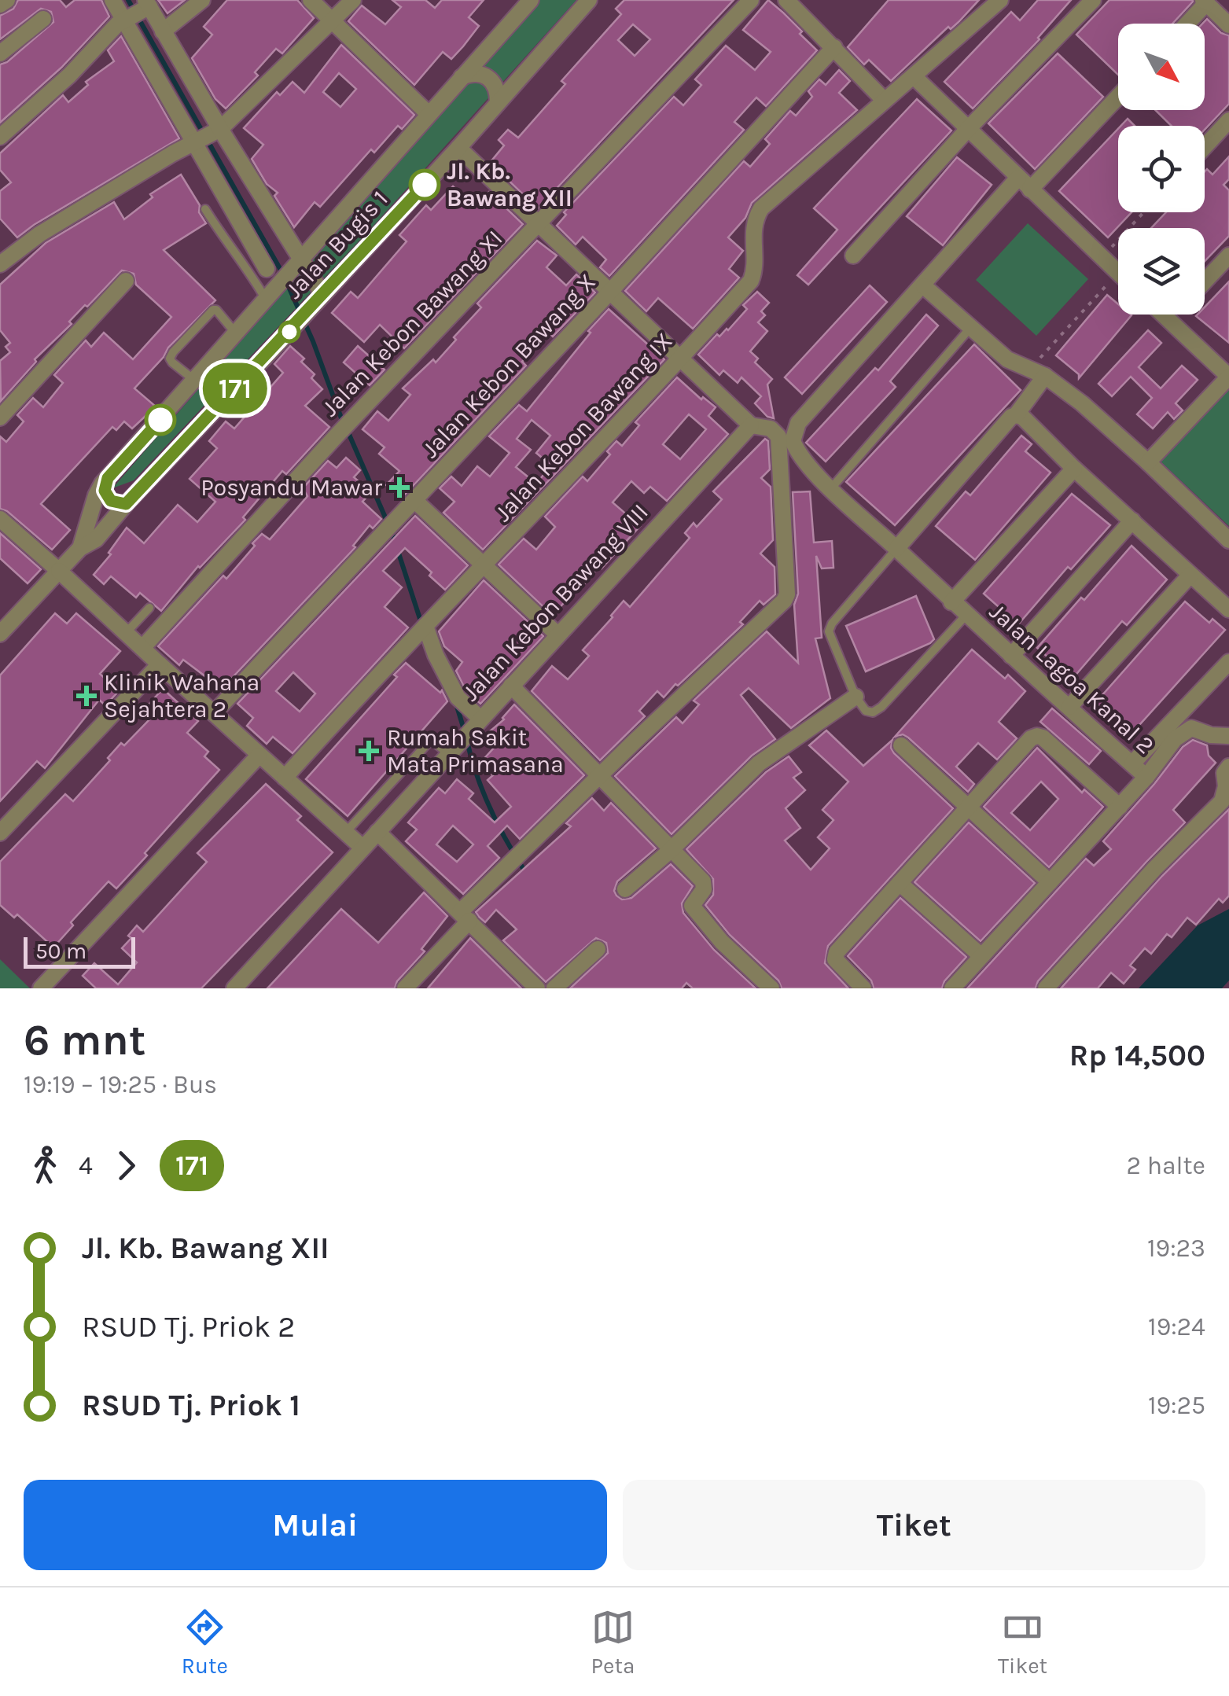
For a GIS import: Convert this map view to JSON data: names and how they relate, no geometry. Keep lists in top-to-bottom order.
{
  "streets": {
    "street": [
      "Jalan Bugis 1",
      "Jalan Kebon Bawang XI",
      "Jalan Kebon Bawang X",
      "Jalan Kebon Bawang IX",
      "Jalan Kebon Bawang VIII",
      "Jalan Lagoa Kanal 2"
    ]
  },
  "places": {
    "other": ["Jl. Kb. Bawang XII"],
    "health": ["Posyandu Mawar", "Klinik Wahana Sejahtera 2", "Rumah Sakit Mata Primasana"]
  },
  "lines": ["bus line 171"],
  "scale_bar": "50 m",
  "north": "bottom right",
  "page": {
    "on_map": "171",
    "scale": "50 m",
    "heading": ["6 mnt", "19:19 – 19:25 · Bus", "Rp 14,500"],
    "legs": ["4", "171", "2 halte"],
    "list": [
      {
        "name": "Jl. Kb. Bawang XII",
        "value": "19:23"
      },
      {
        "name": "RSUD Tj. Priok 2",
        "value": "19:24"
      },
      {
        "name": "RSUD Tj. Priok 1",
        "value": "19:25"
      }
    ],
    "buttons": ["Mulai", "Tiket"],
    "tabs": ["Rute", "Peta", "Tiket"]
  }
}
